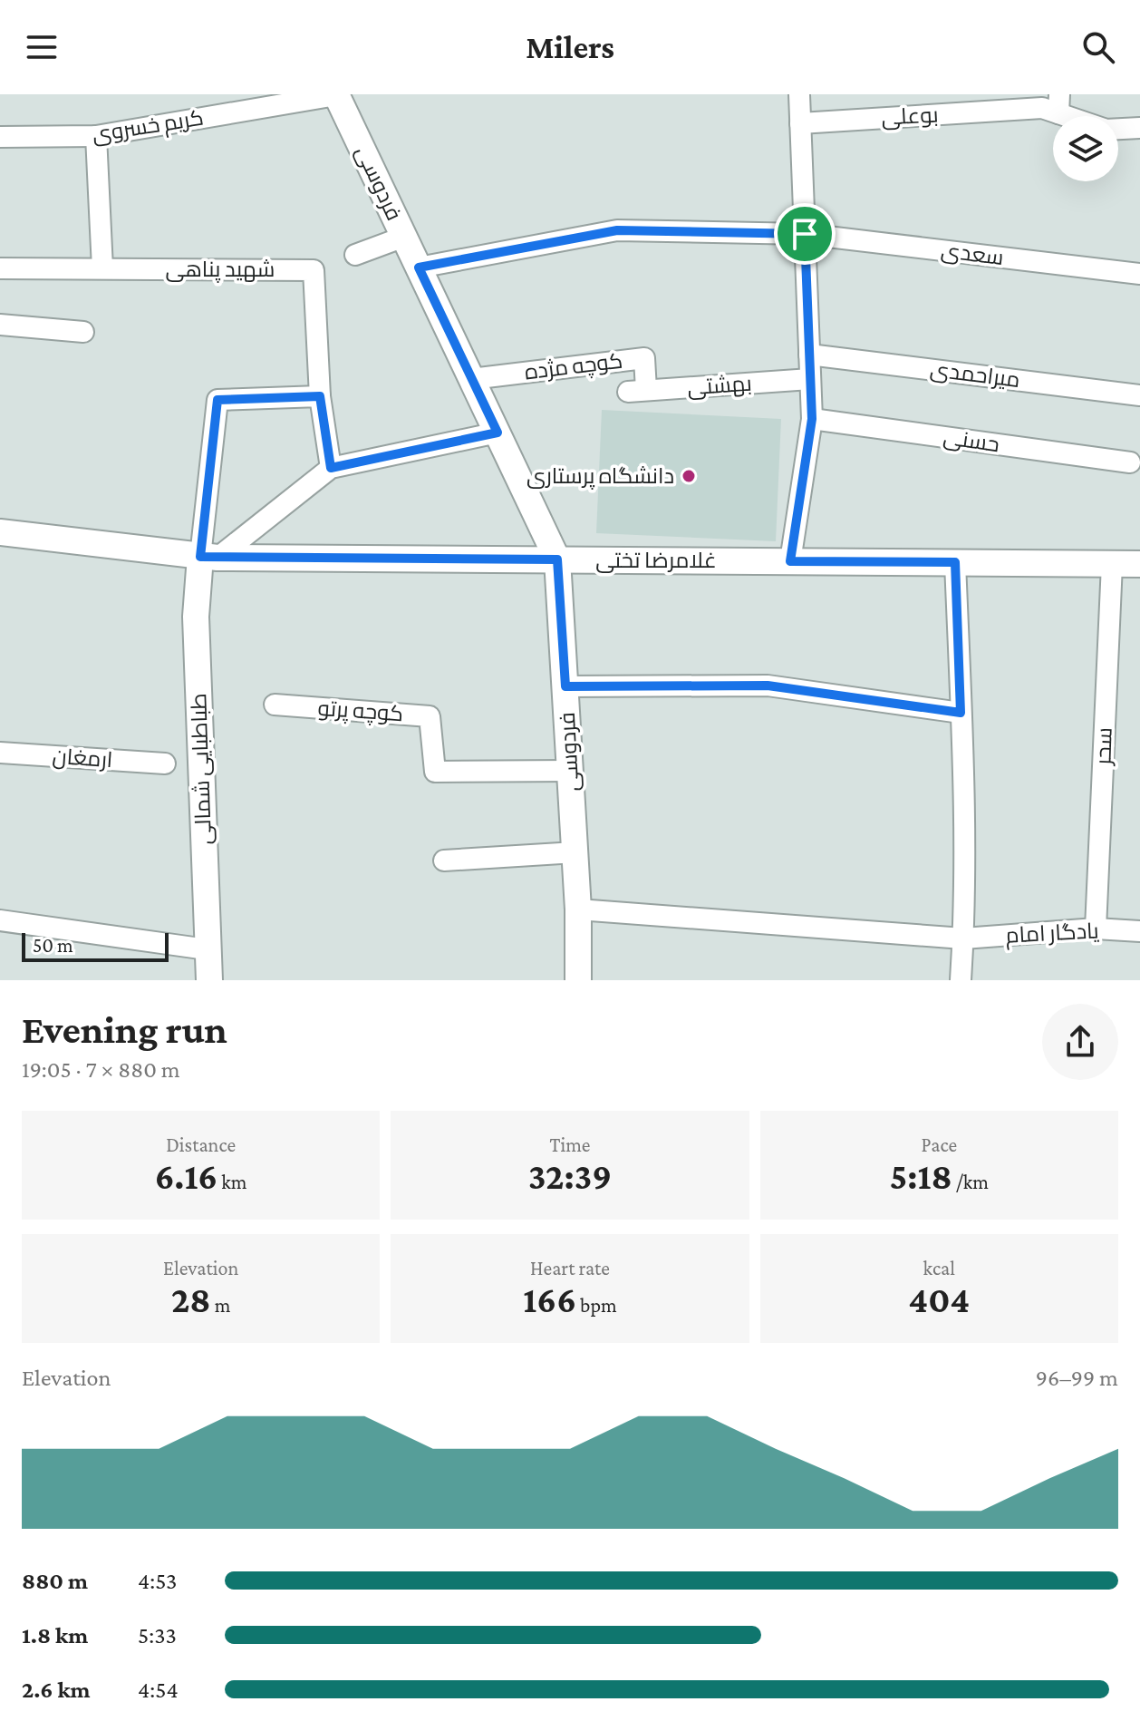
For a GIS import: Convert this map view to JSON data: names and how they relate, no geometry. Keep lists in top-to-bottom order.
{
  "streets": {
    "street": [
      "بوعلی",
      "کریم خسروی",
      "فردوسی",
      "سعدی",
      "شهید پناهی",
      "کوچه مژده",
      "میراحمدی",
      "بهشتی",
      "حسنی",
      "غلامرضا تختی",
      "کوچه پرتو",
      "سحر",
      "ارمغان",
      "طباطبایی شمالی",
      "یادگار امام"
    ]
  },
  "crossings": [
    ["کریم خسروی", "فردوسی"],
    ["فردوسی", "سعدی"],
    ["فردوسی", "کوچه مژده"],
    ["فردوسی", "غلامرضا تختی"],
    ["فردوسی", "کوچه پرتو"],
    ["فردوسی", "یادگار امام"],
    ["کوچه مژده", "بهشتی"],
    ["غلامرضا تختی", "سحر"],
    ["غلامرضا تختی", "طباطبایی شمالی"],
    ["سحر", "یادگار امام"]
  ],
  "places": ["دانشگاه پرستاری"],
  "scale_bar": "50 m",
  "page": {
    "header": "Milers",
    "scale": "50 m",
    "heading": ["Evening run", "19:05 · 7 × 880 m"],
    "stats": [
      ["Distance", "6.16 km"],
      ["Time", "32:39"],
      ["Pace", "5:18 /km"],
      ["Elevation", "28 m"],
      ["Heart rate", "166 bpm"],
      ["kcal", "404"]
    ],
    "chart": ["Elevation", "96–99 m"],
    "list": [
      {
        "name": "880 m",
        "note": "4:53"
      },
      {
        "name": "1.8 km",
        "note": "5:33"
      },
      {
        "name": "2.6 km",
        "note": "4:54"
      }
    ]
  }
}
